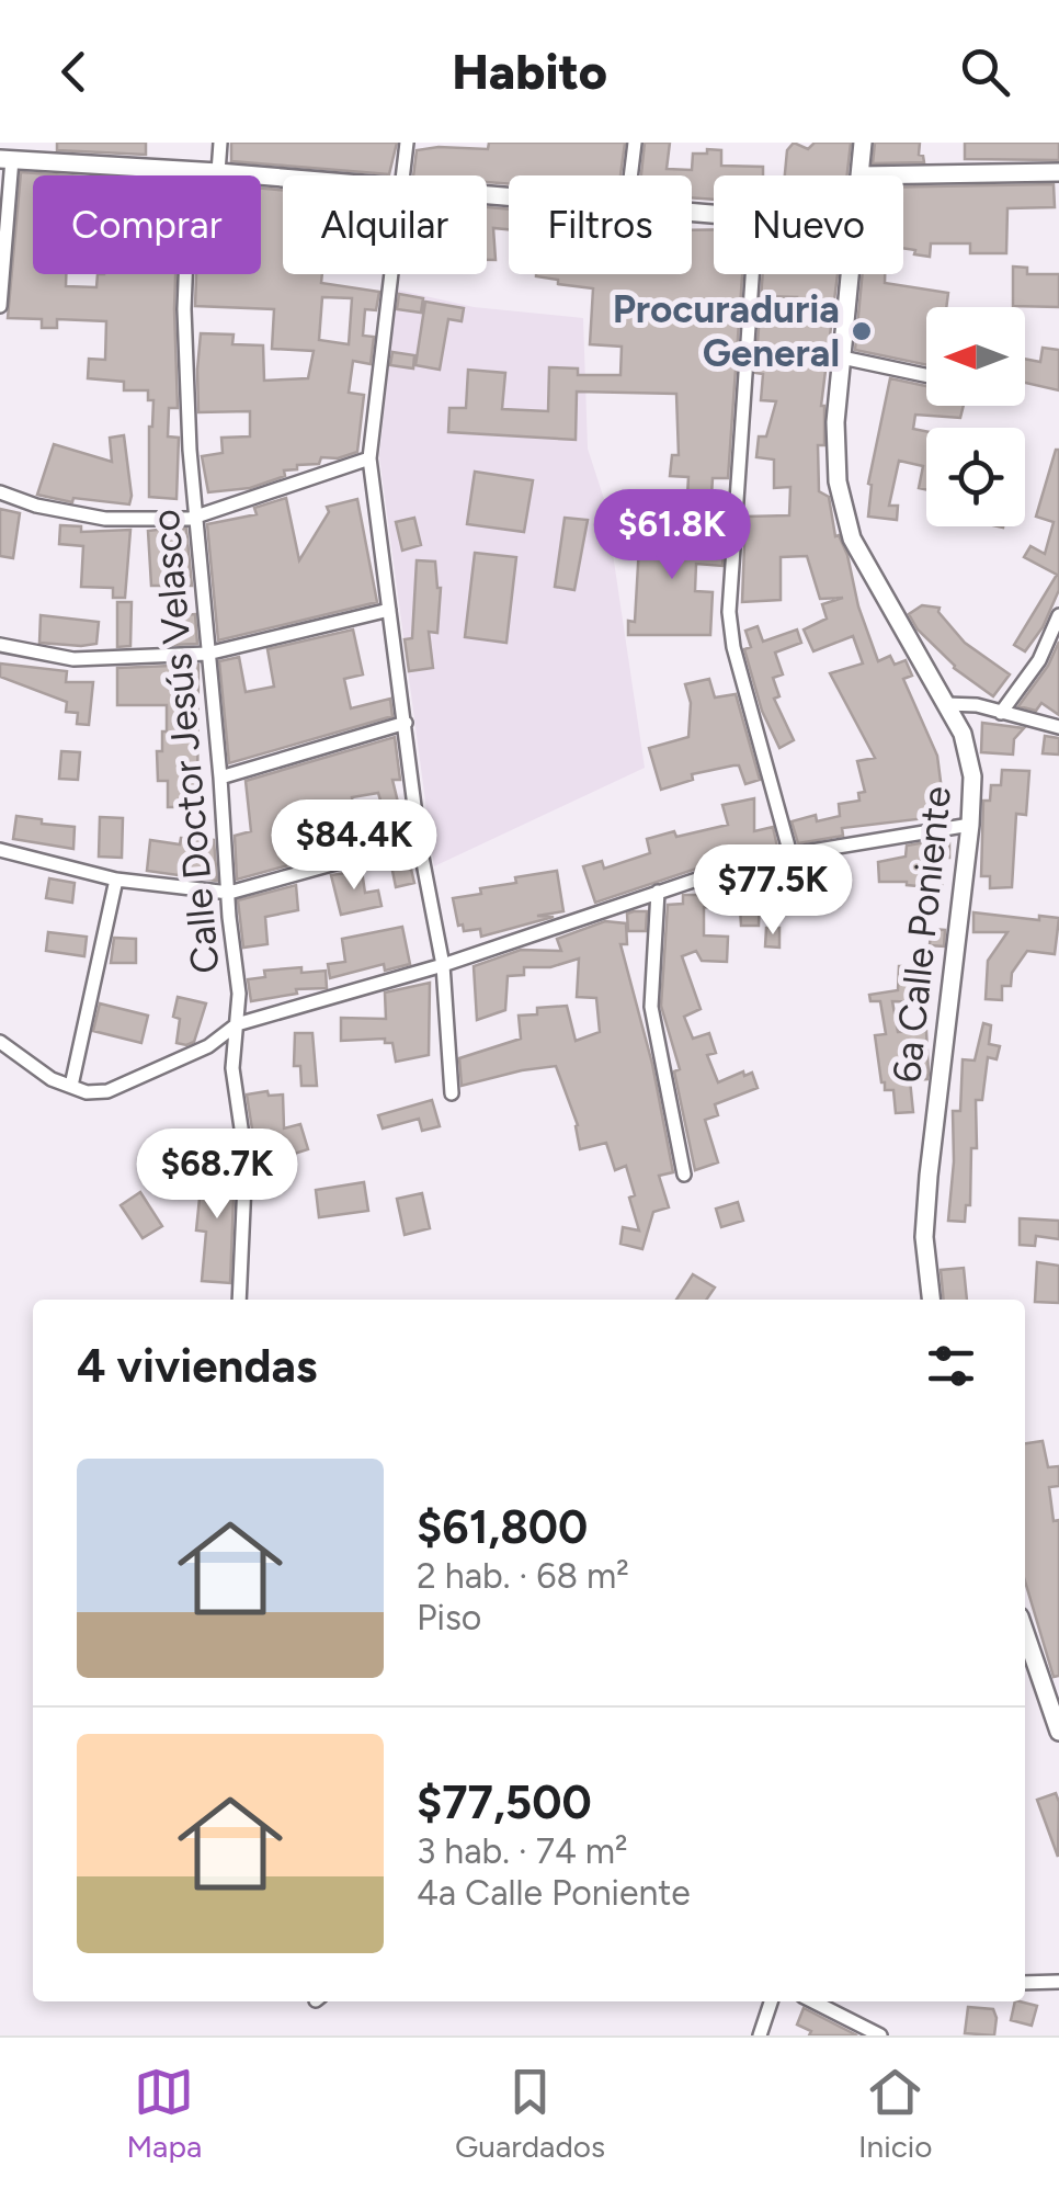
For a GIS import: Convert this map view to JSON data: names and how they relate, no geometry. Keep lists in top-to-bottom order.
{
  "streets": {
    "street": ["Calle Doctor Jesús Velasco", "6a Calle Poniente"]
  },
  "places": ["Procuraduria General"],
  "north": "left",
  "page": {
    "header": "Habito",
    "chip": [
      "Comprar",
      "Alquilar",
      "Filtros",
      "Nuevo"
    ],
    "price": [
      "$61.8K",
      "$84.4K",
      "$77.5K",
      "$68.7K"
    ],
    "heading": "4 viviendas",
    "list": [
      {
        "name": "$61,800",
        "note": "2 hab. · 68 m² · Piso"
      },
      {
        "name": "$77,500",
        "note": "3 hab. · 74 m² · 4a Calle Poniente"
      }
    ],
    "tabs": ["Mapa", "Guardados", "Inicio"]
  }
}
